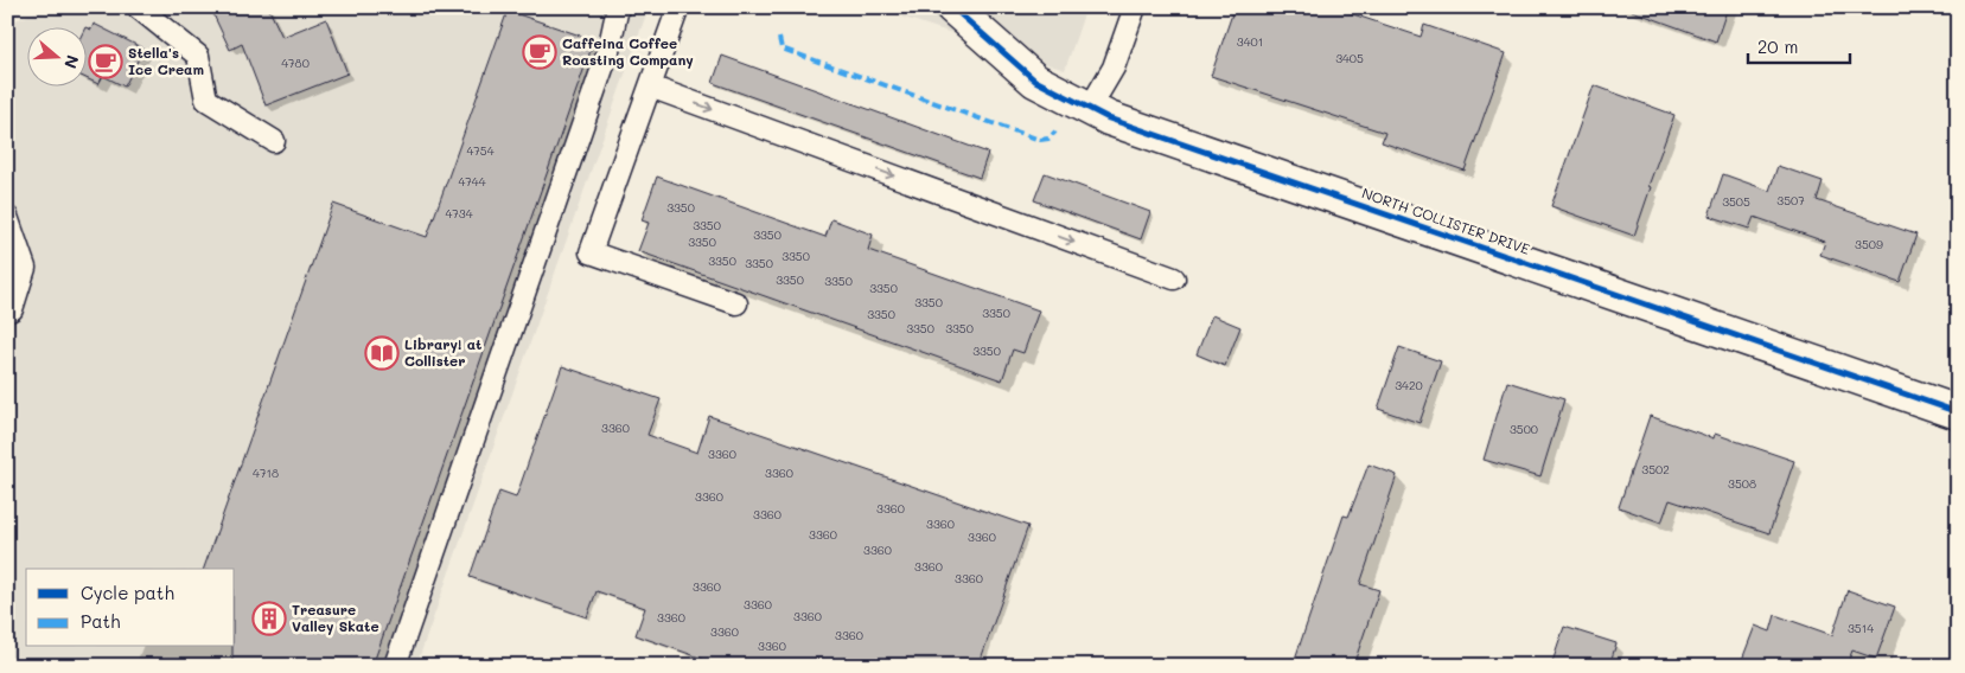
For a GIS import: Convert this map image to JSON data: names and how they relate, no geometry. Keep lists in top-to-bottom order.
{
  "streets": {
    "street": ["NORTH COLLISTER DRIVE"]
  },
  "places": {
    "cafe": ["Caffeina Coffee Roasting Company", "Stella's Ice Cream"],
    "library": ["Library! at Collister"],
    "building": ["Treasure Valley Skate"]
  },
  "house_numbers": [
    "3401",
    "3405",
    "4780",
    "4754",
    "4744",
    "3507",
    "3505",
    "3350",
    "4734",
    "3350",
    "3350",
    "3350",
    "3509",
    "3350",
    "3350",
    "3350",
    "3350",
    "3350",
    "3350",
    "3350",
    "3350",
    "3350",
    "3350",
    "3350",
    "3350",
    "3420",
    "3360",
    "3500",
    "3360",
    "3502",
    "4718",
    "3360",
    "3508",
    "3360",
    "3360",
    "3360",
    "3360",
    "3360",
    "3360",
    "3360",
    "3360",
    "3360",
    "3360",
    "3360",
    "3360",
    "3360",
    "3514",
    "3360",
    "3360",
    "3360"
  ],
  "legend": ["Cycle path", "Path"],
  "scale_bar": "20 m",
  "north": "right"
}
